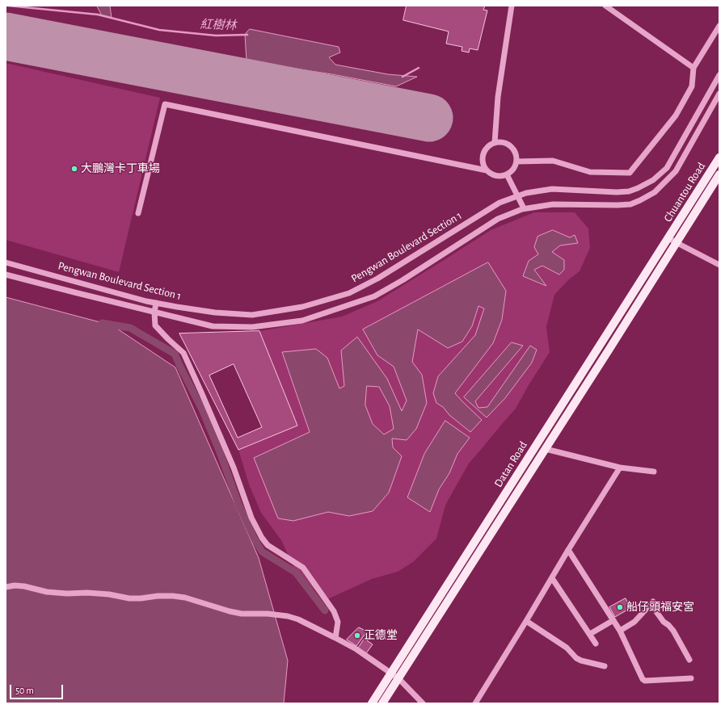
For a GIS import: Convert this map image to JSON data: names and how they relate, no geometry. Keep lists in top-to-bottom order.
{
  "streets": {
    "main road": ["Chuantou Road", "Datan Road"],
    "street": ["Pengwan Boulevard Section 1"]
  },
  "crossings": [
    ["Chuantou Road", "Datan Road"]
  ],
  "water": ["紅樹林"],
  "places": ["大鵬灣卡丁車場", "船仔頭福安宮", "正德堂"],
  "scale_bar": "50 m"
}
